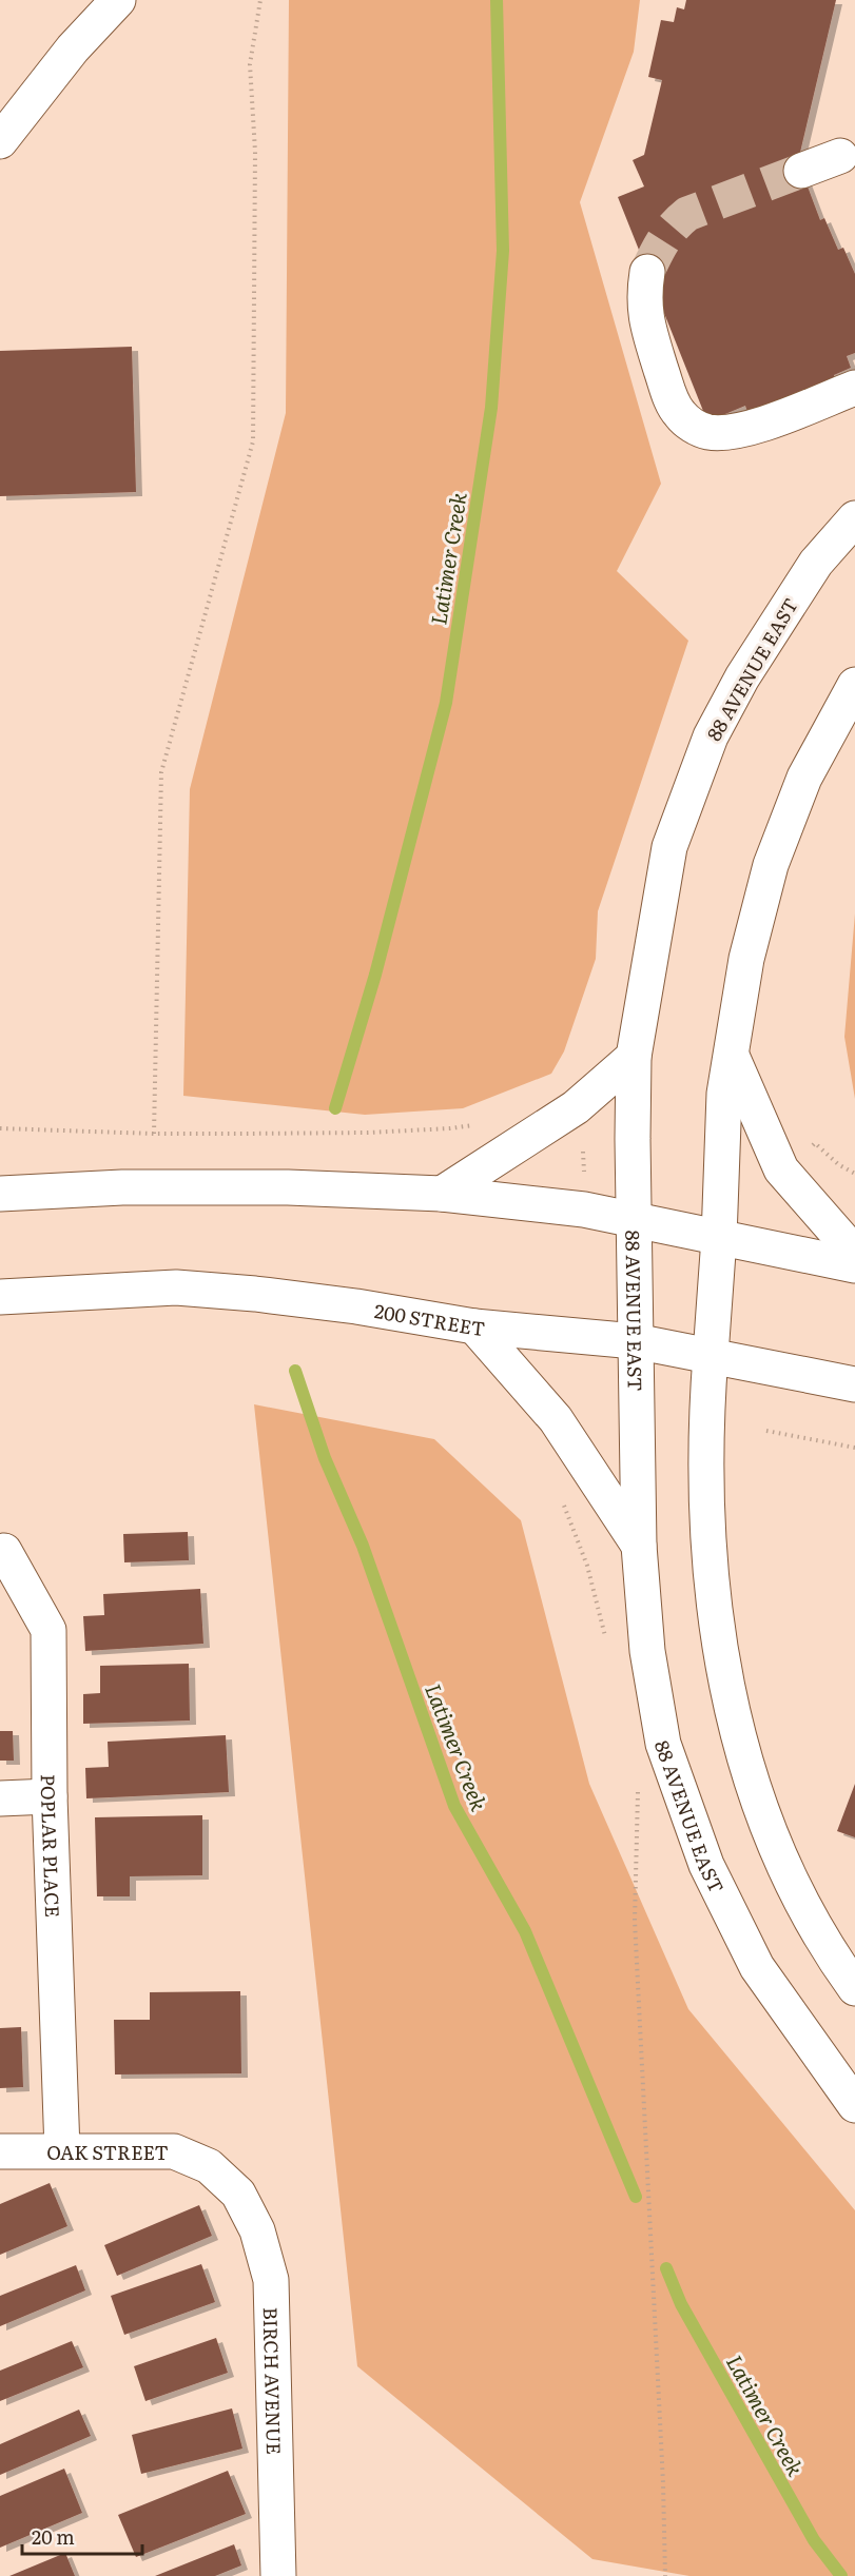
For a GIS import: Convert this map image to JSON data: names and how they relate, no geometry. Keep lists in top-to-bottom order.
{
  "streets": {
    "main road": [
      "88 AVENUE EAST",
      "200 STREET",
      "POPLAR PLACE",
      "OAK STREET",
      "BIRCH AVENUE"
    ]
  },
  "crossings": [
    ["88 AVENUE EAST", "200 STREET"],
    ["POPLAR PLACE", "OAK STREET"],
    ["OAK STREET", "BIRCH AVENUE"]
  ],
  "water": ["Latimer Creek"],
  "scale_bar": "20 m"
}
